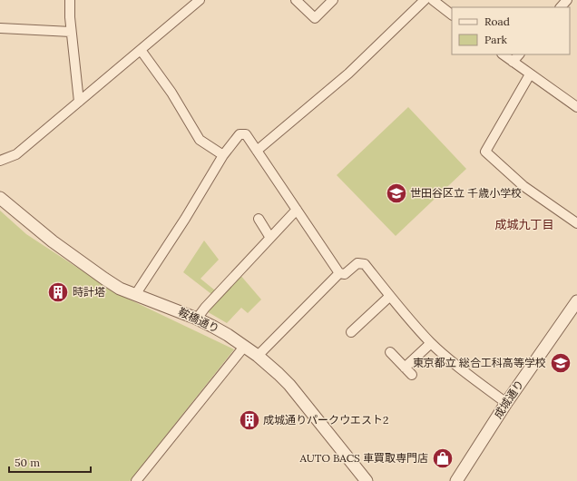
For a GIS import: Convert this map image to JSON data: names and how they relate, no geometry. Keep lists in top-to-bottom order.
{
  "streets": {
    "street": ["鞍橋通り", "成城通り"]
  },
  "districts": ["成城九丁目"],
  "places": {
    "school or university": ["世田谷区立 千歳小学校", "東京都立 総合工科高等学校"],
    "building": ["時計塔", "成城通りパークウエスト2"],
    "shop": ["AUTO BACS 車買取専門店"]
  },
  "legend": ["Road", "Park"],
  "scale_bar": "50 m"
}
